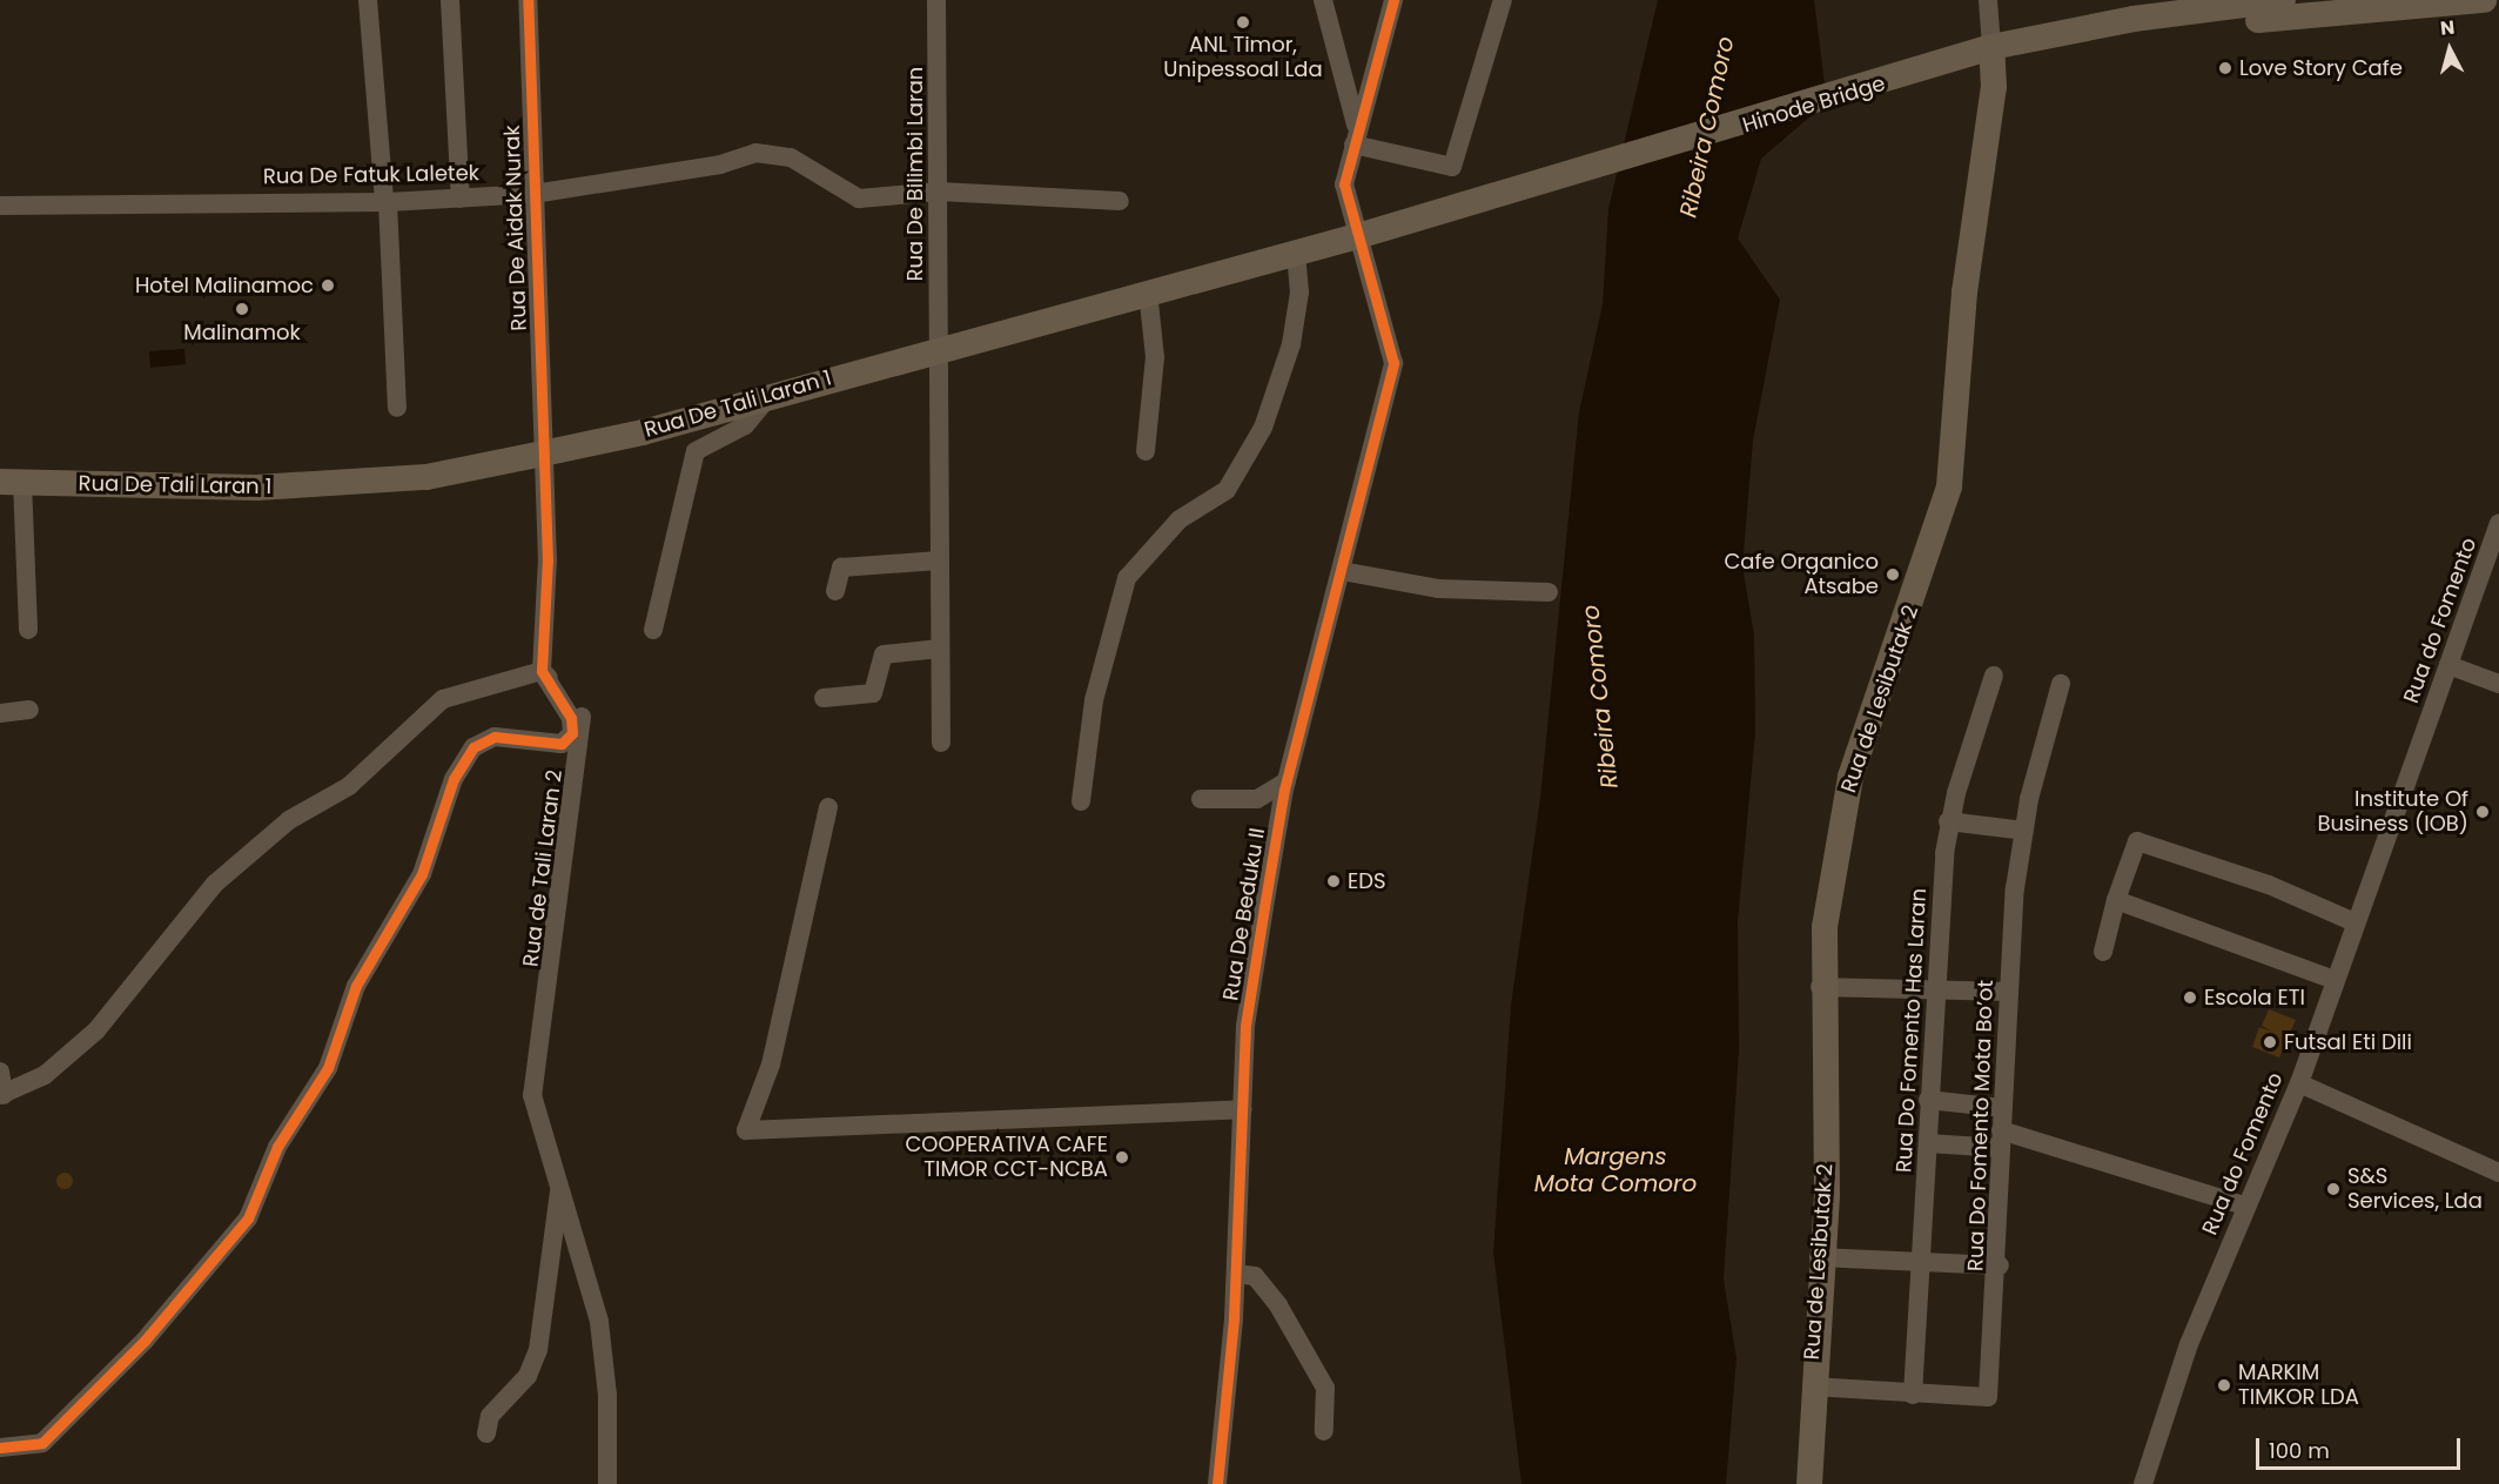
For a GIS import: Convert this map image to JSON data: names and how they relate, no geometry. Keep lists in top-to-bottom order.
{
  "streets": {
    "main road": ["Hinode Bridge", "Rua De Tali Laran 1", "Rua de Lesibutak 2"],
    "street": [
      "Rua De Bilimbi Laran",
      "Rua De Fatuk Laletek",
      "Rua De Aidak Nurak",
      "Rua do Fomento",
      "Rua de Tali Laran 2",
      "Rua De Beduku II",
      "Rua Do Fomento Has Laran",
      "Rua Do Fomento Mota Bo’ot"
    ]
  },
  "crossings": [
    ["Hinode Bridge", "Rua De Tali Laran 1"],
    ["Hinode Bridge", "Rua de Lesibutak 2"],
    ["Rua De Bilimbi Laran", "Rua De Fatuk Laletek"],
    ["Rua De Bilimbi Laran", "Rua De Tali Laran 1"],
    ["Rua De Fatuk Laletek", "Rua De Aidak Nurak"],
    ["Rua De Aidak Nurak", "Rua De Tali Laran 1"],
    ["Rua De Aidak Nurak", "Rua de Tali Laran 2"],
    ["Rua De Tali Laran 1", "Rua De Beduku II"],
    ["Rua de Lesibutak 2", "Rua Do Fomento Mota Bo’ot"],
    ["Rua Do Fomento Has Laran", "Rua Do Fomento Mota Bo’ot"]
  ],
  "water": ["Ribeira Comoro", "Margens Mota Comoro"],
  "places": [
    "ANL Timor, Unipessoal Lda",
    "Love Story Cafe",
    "Hotel Malinamoc",
    "Malinamok",
    "Cafe Organico Atsabe",
    "Institute Of Business (IOB)",
    "EDS",
    "Escola ETI",
    "Futsal Eti Dili",
    "COOPERATIVA CAFE TIMOR CCT-NCBA",
    "S&S Services, Lda",
    "MARKIM TIMKOR LDA"
  ],
  "scale_bar": "100 m",
  "north": "top"
}
